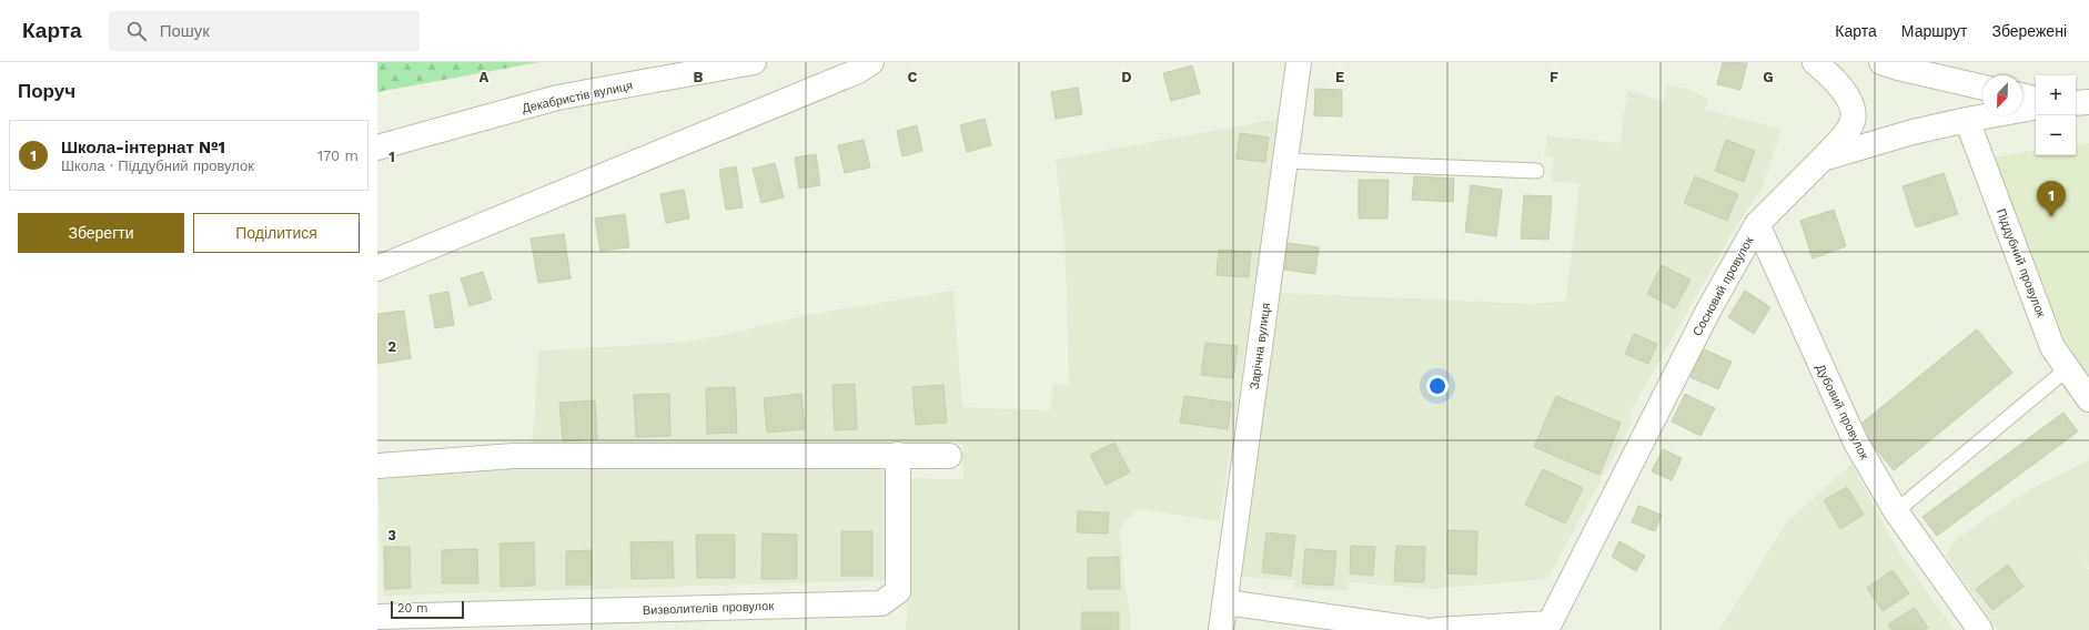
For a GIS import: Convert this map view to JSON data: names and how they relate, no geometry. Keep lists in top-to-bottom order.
{
  "streets": {
    "street": [
      "Декабристів вулиця",
      "Піддубний провулок",
      "Сосновий провулок",
      "Зарічна вулиця",
      "Дубовий провулок",
      "Визволителів провулок"
    ]
  },
  "crossings": [
    ["Піддубний провулок", "Сосновий провулок"],
    ["Сосновий провулок", "Дубовий провулок"]
  ],
  "scale_bar": "20 m",
  "north": "bottom left",
  "page": {
    "header": "Карта",
    "search": "Пошук",
    "nav": ["Карта", "Маршрут", "Збережені"],
    "heading": "Поруч",
    "map_buttons": ["+", "−"],
    "list": [
      {
        "mark": "1",
        "name": "Школа-інтернат №1",
        "note": "Школа · Піддубний провулок",
        "value": "170 m"
      }
    ],
    "pins": "1",
    "buttons": ["Зберегти", "Поділитися"],
    "scale": "20 m"
  },
  "grid": {
    "columns": [
      "A",
      "B",
      "C",
      "D",
      "E",
      "F",
      "G"
    ],
    "rows": ["1", "2", "3"]
  }
}
